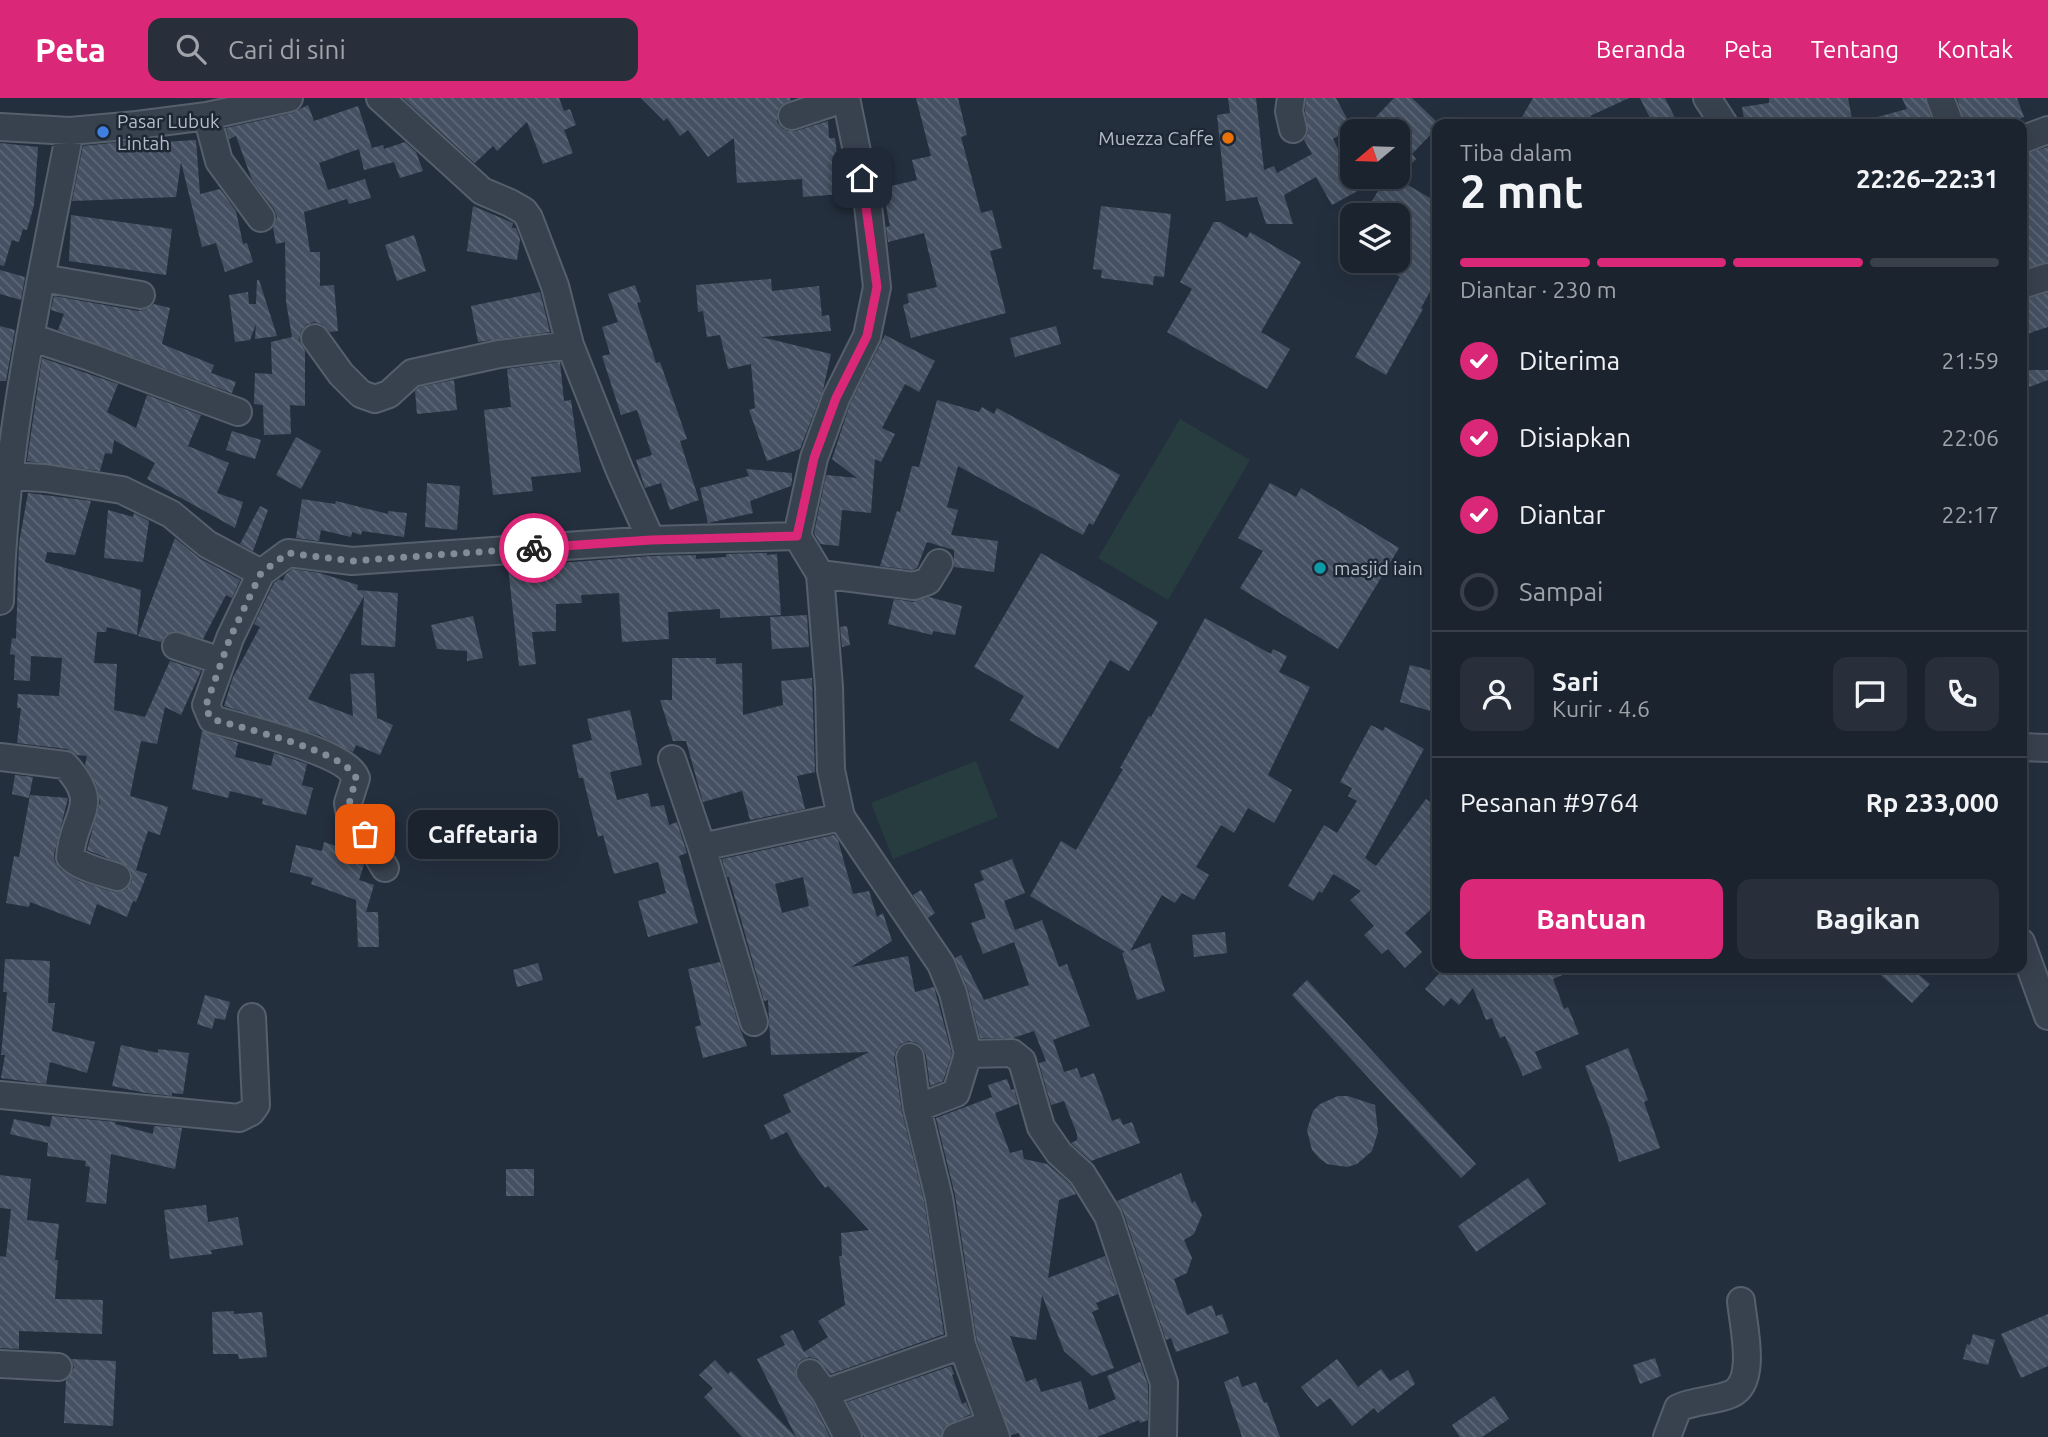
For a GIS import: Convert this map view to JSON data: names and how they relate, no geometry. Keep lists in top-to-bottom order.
{
  "places": [
    "Pasar Lubuk Lintah",
    "Muezza Caffe",
    "masjid iain",
    "Caffetaria"
  ],
  "north": "left",
  "page": {
    "header": "Peta",
    "search": "Cari di sini",
    "nav": [
      "Beranda",
      "Peta",
      "Tentang",
      "Kontak"
    ],
    "heading": ["2 mnt", "Tiba dalam", "22:26–22:31"],
    "panel": [
      "Sari",
      "Kurir · 4.6",
      "Pesanan #9764",
      "Rp 233,000"
    ],
    "bar": "Diantar · 230 m",
    "list": [
      ["Diterima", "21:59"],
      ["Disiapkan", "22:06"],
      ["Diantar", "22:17"],
      "Sampai"
    ],
    "bubble": "Caffetaria",
    "buttons": ["Bantuan", "Bagikan"]
  }
}
